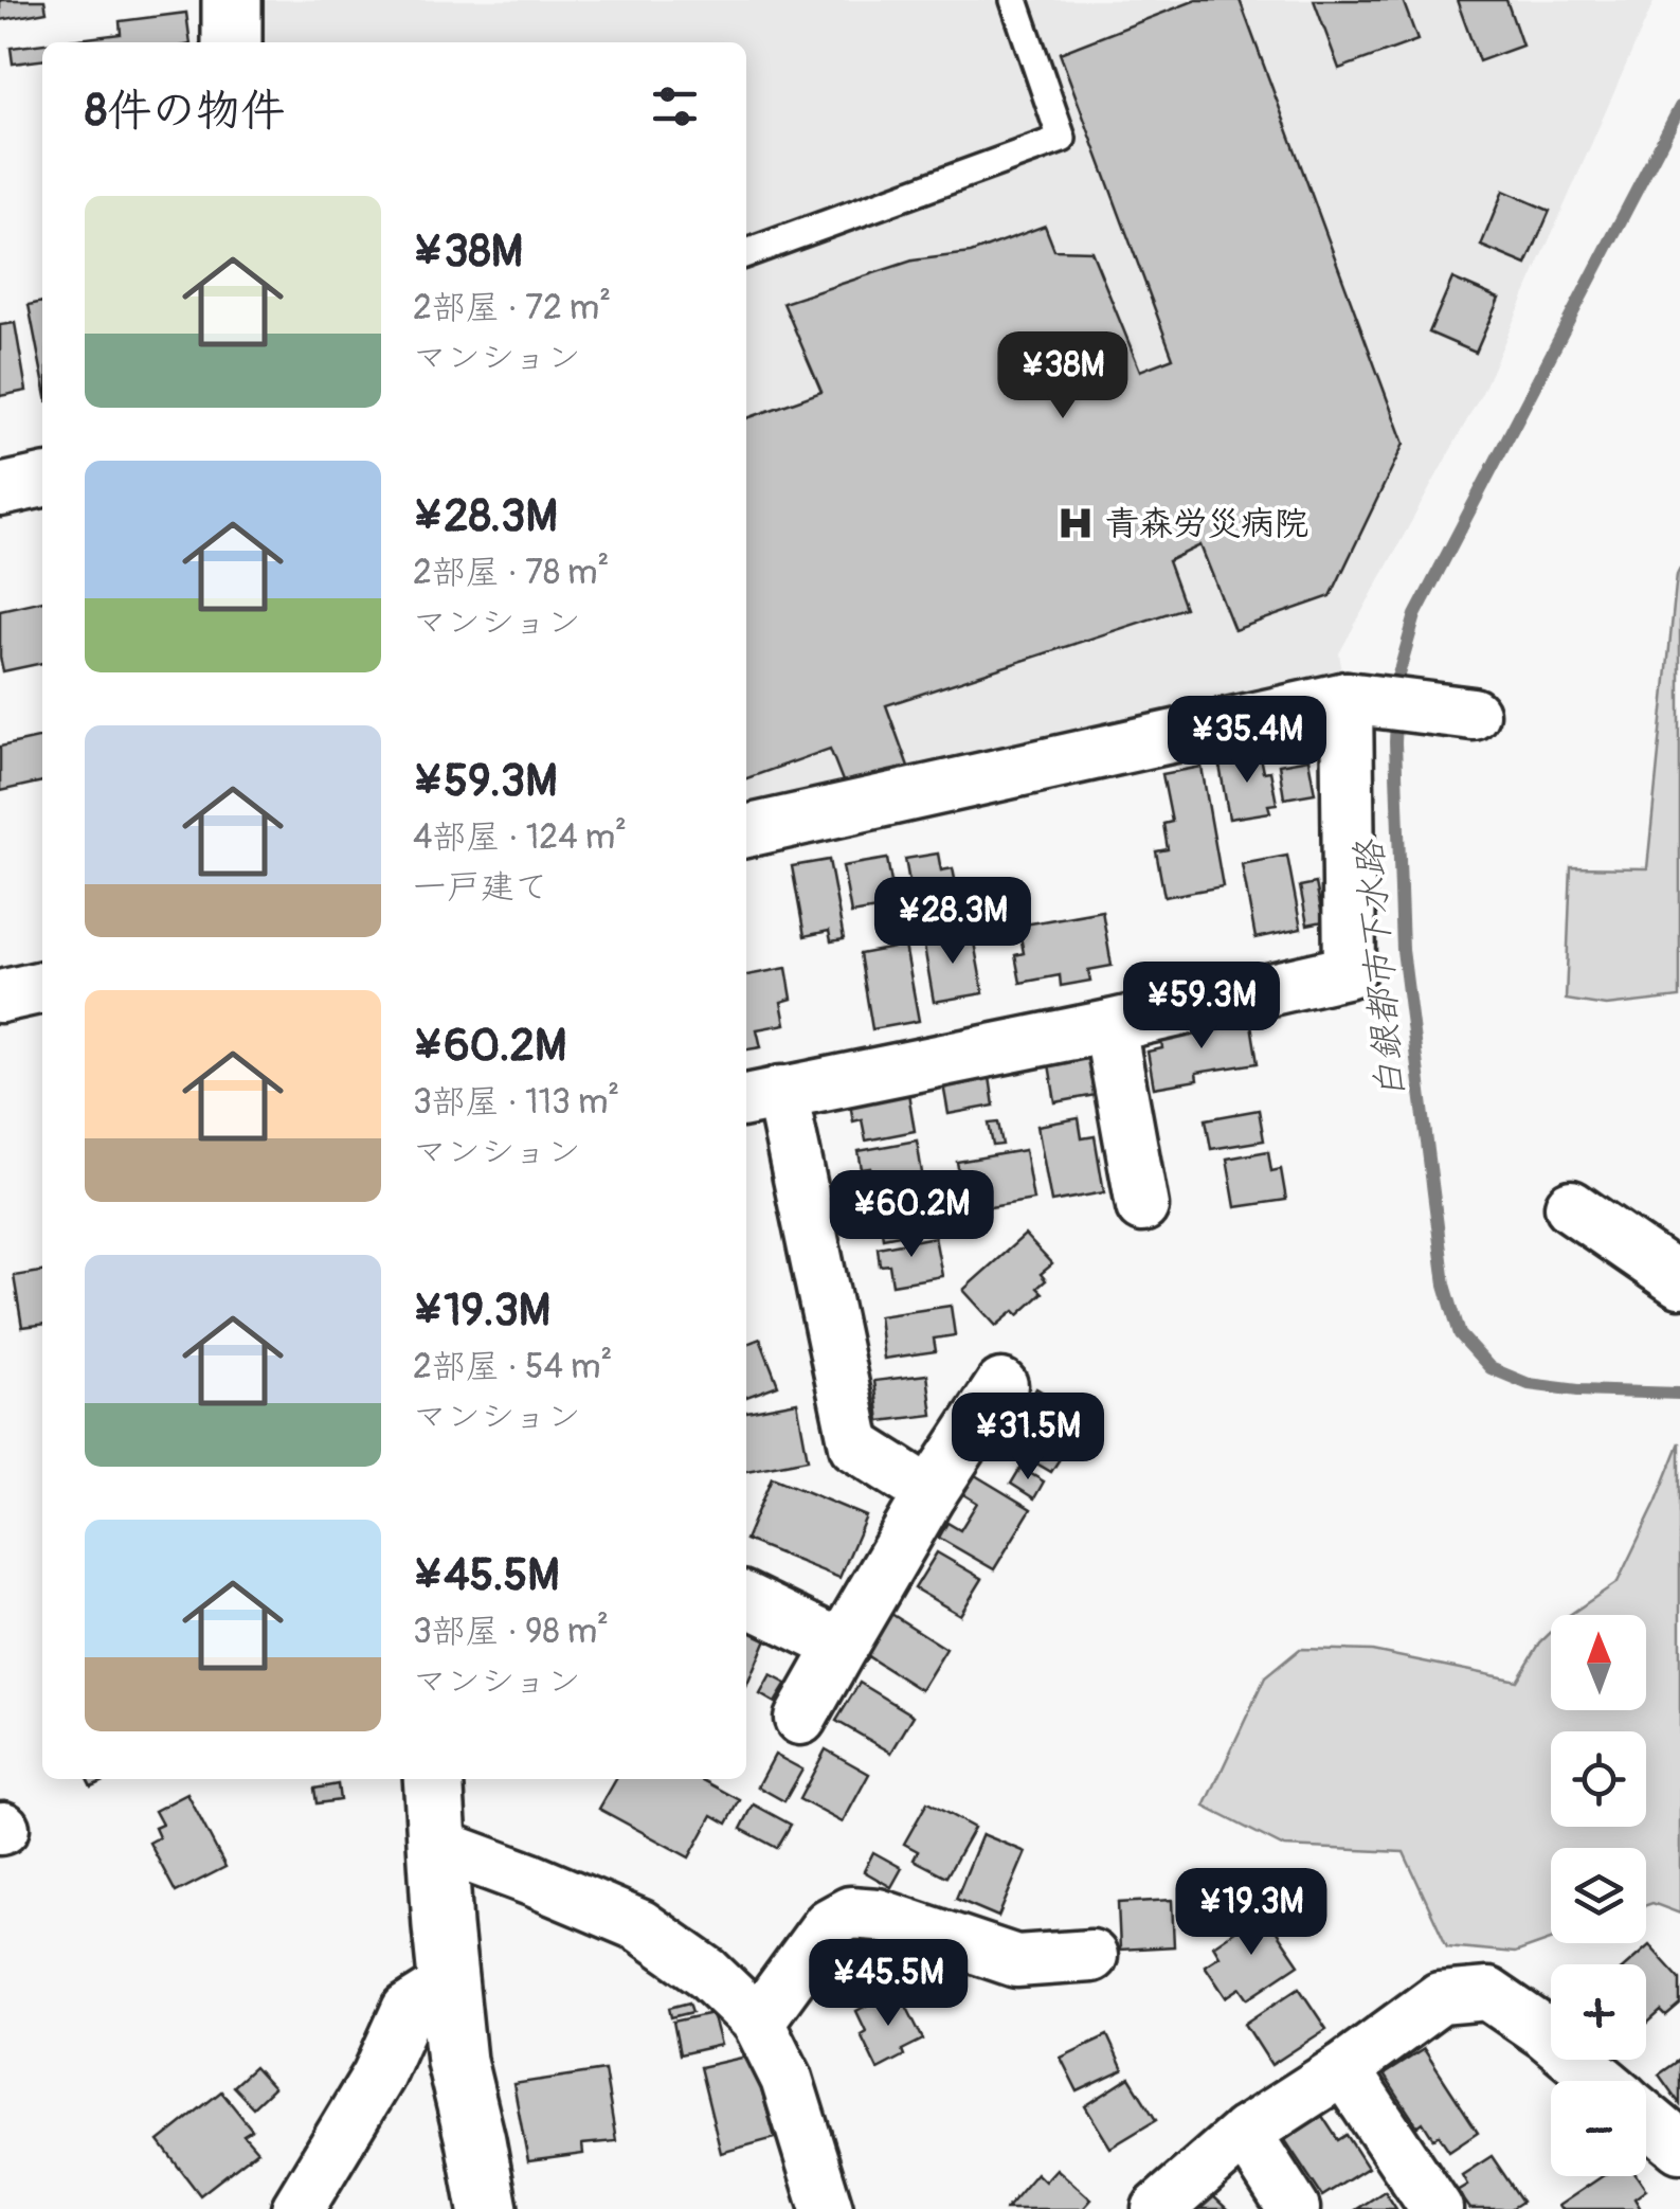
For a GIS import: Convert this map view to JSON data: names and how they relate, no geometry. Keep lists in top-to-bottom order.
{
  "water": ["白銀都市下水路"],
  "places": {
    "hospital": ["青森労災病院"]
  },
  "north": "top",
  "page": {
    "heading": "8件の物件",
    "list": [
      {
        "name": "¥38M",
        "note": "2部屋 · 72 m² · マンション"
      },
      {
        "name": "¥28.3M",
        "note": "2部屋 · 78 m² · マンション"
      },
      {
        "name": "¥59.3M",
        "note": "4部屋 · 124 m² · 一戸建て"
      },
      {
        "name": "¥60.2M",
        "note": "3部屋 · 113 m² · マンション"
      },
      {
        "name": "¥19.3M",
        "note": "2部屋 · 54 m² · マンション"
      },
      {
        "name": "¥45.5M",
        "note": "3部屋 · 98 m² · マンション"
      }
    ],
    "price": [
      "¥38M",
      "¥35.4M",
      "¥28.3M",
      "¥59.3M",
      "¥60.2M",
      "¥31.5M",
      "¥19.3M",
      "¥45.5M"
    ],
    "map_buttons": ["+", "−"]
  }
}
